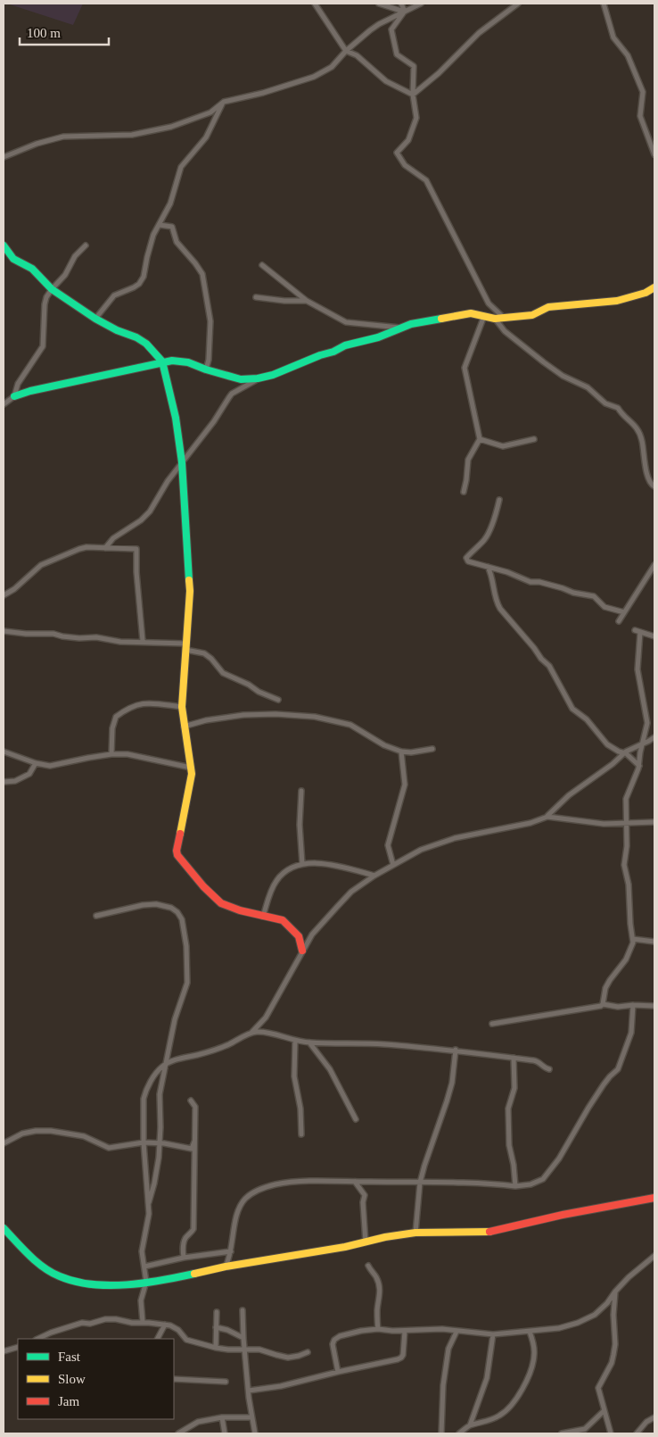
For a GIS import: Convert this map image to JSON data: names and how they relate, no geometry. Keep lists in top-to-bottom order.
{
  "legend": ["Fast", "Slow", "Jam"],
  "scale_bar": "100 m"
}
